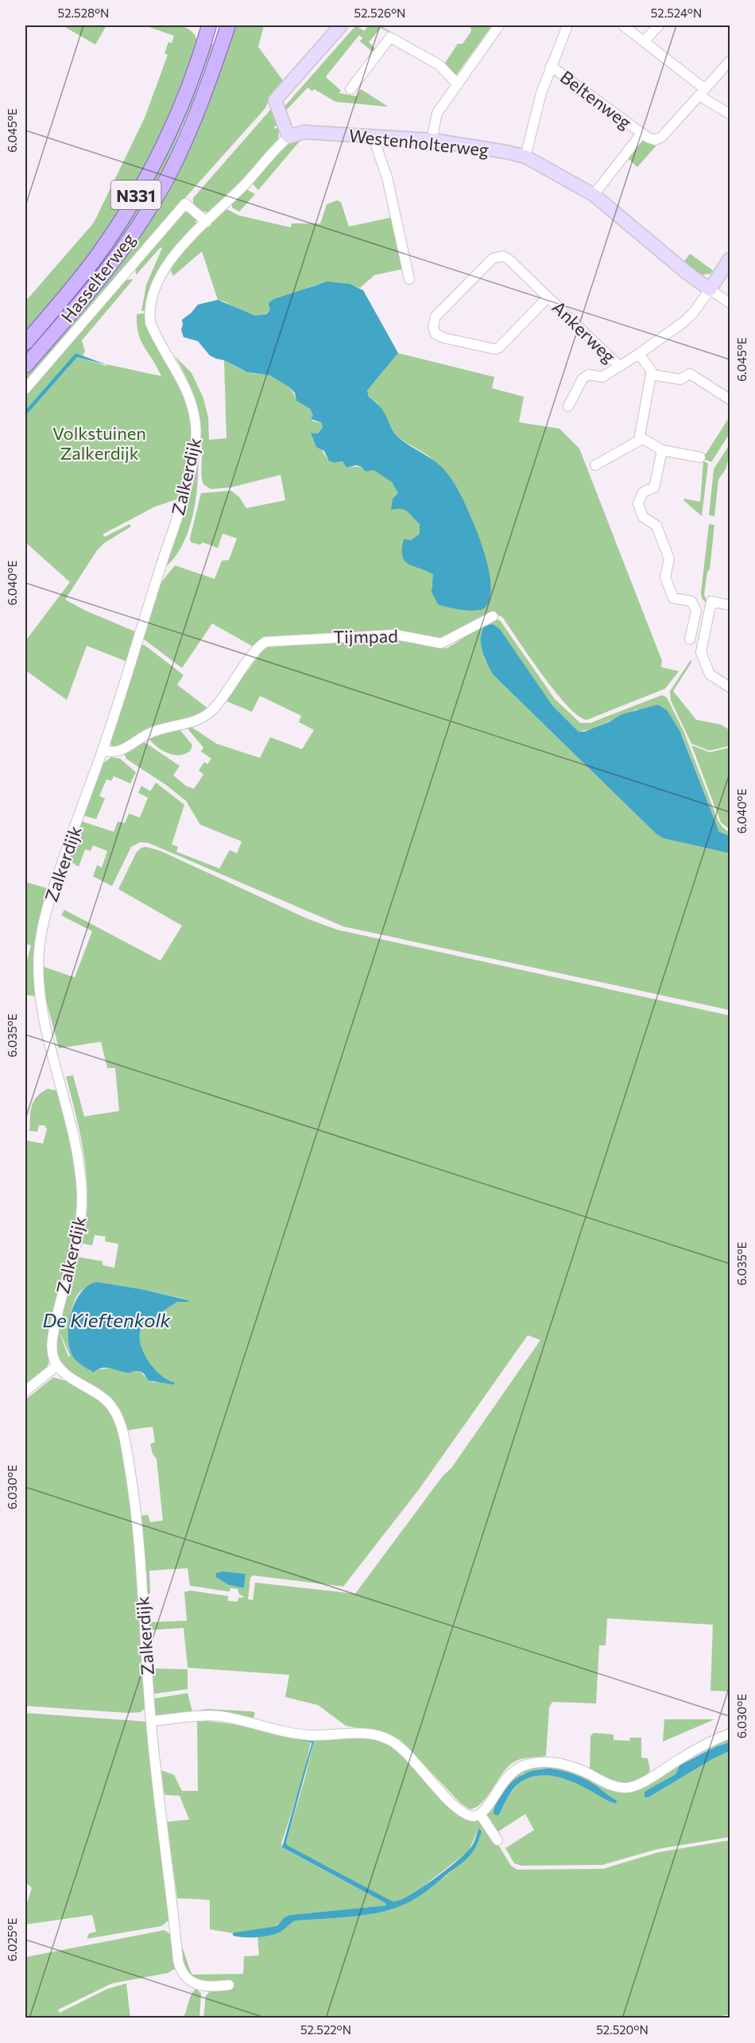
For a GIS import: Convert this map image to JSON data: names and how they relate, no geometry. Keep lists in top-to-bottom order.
{
  "streets": {
    "main road": ["N331", "Hasselterweg"],
    "street": [
      "Beltenweg",
      "Westenholterweg",
      "Ankerweg",
      "Zalkerdijk",
      "Tijmpad"
    ]
  },
  "crossings": [
    ["Beltenweg", "Westenholterweg"],
    ["Westenholterweg", "Zalkerdijk"],
    ["Zalkerdijk", "Tijmpad"]
  ],
  "water": ["De Kieftenkolk"],
  "parks": ["Volkstuinen Zalkerdijk"],
  "coordinates": [
    "52.528°N",
    "52.526°N",
    "52.524°N",
    "6.045°E",
    "6.040°E",
    "6.035°E",
    "6.030°E",
    "6.025°E",
    "52.522°N",
    "52.520°N"
  ]
}
